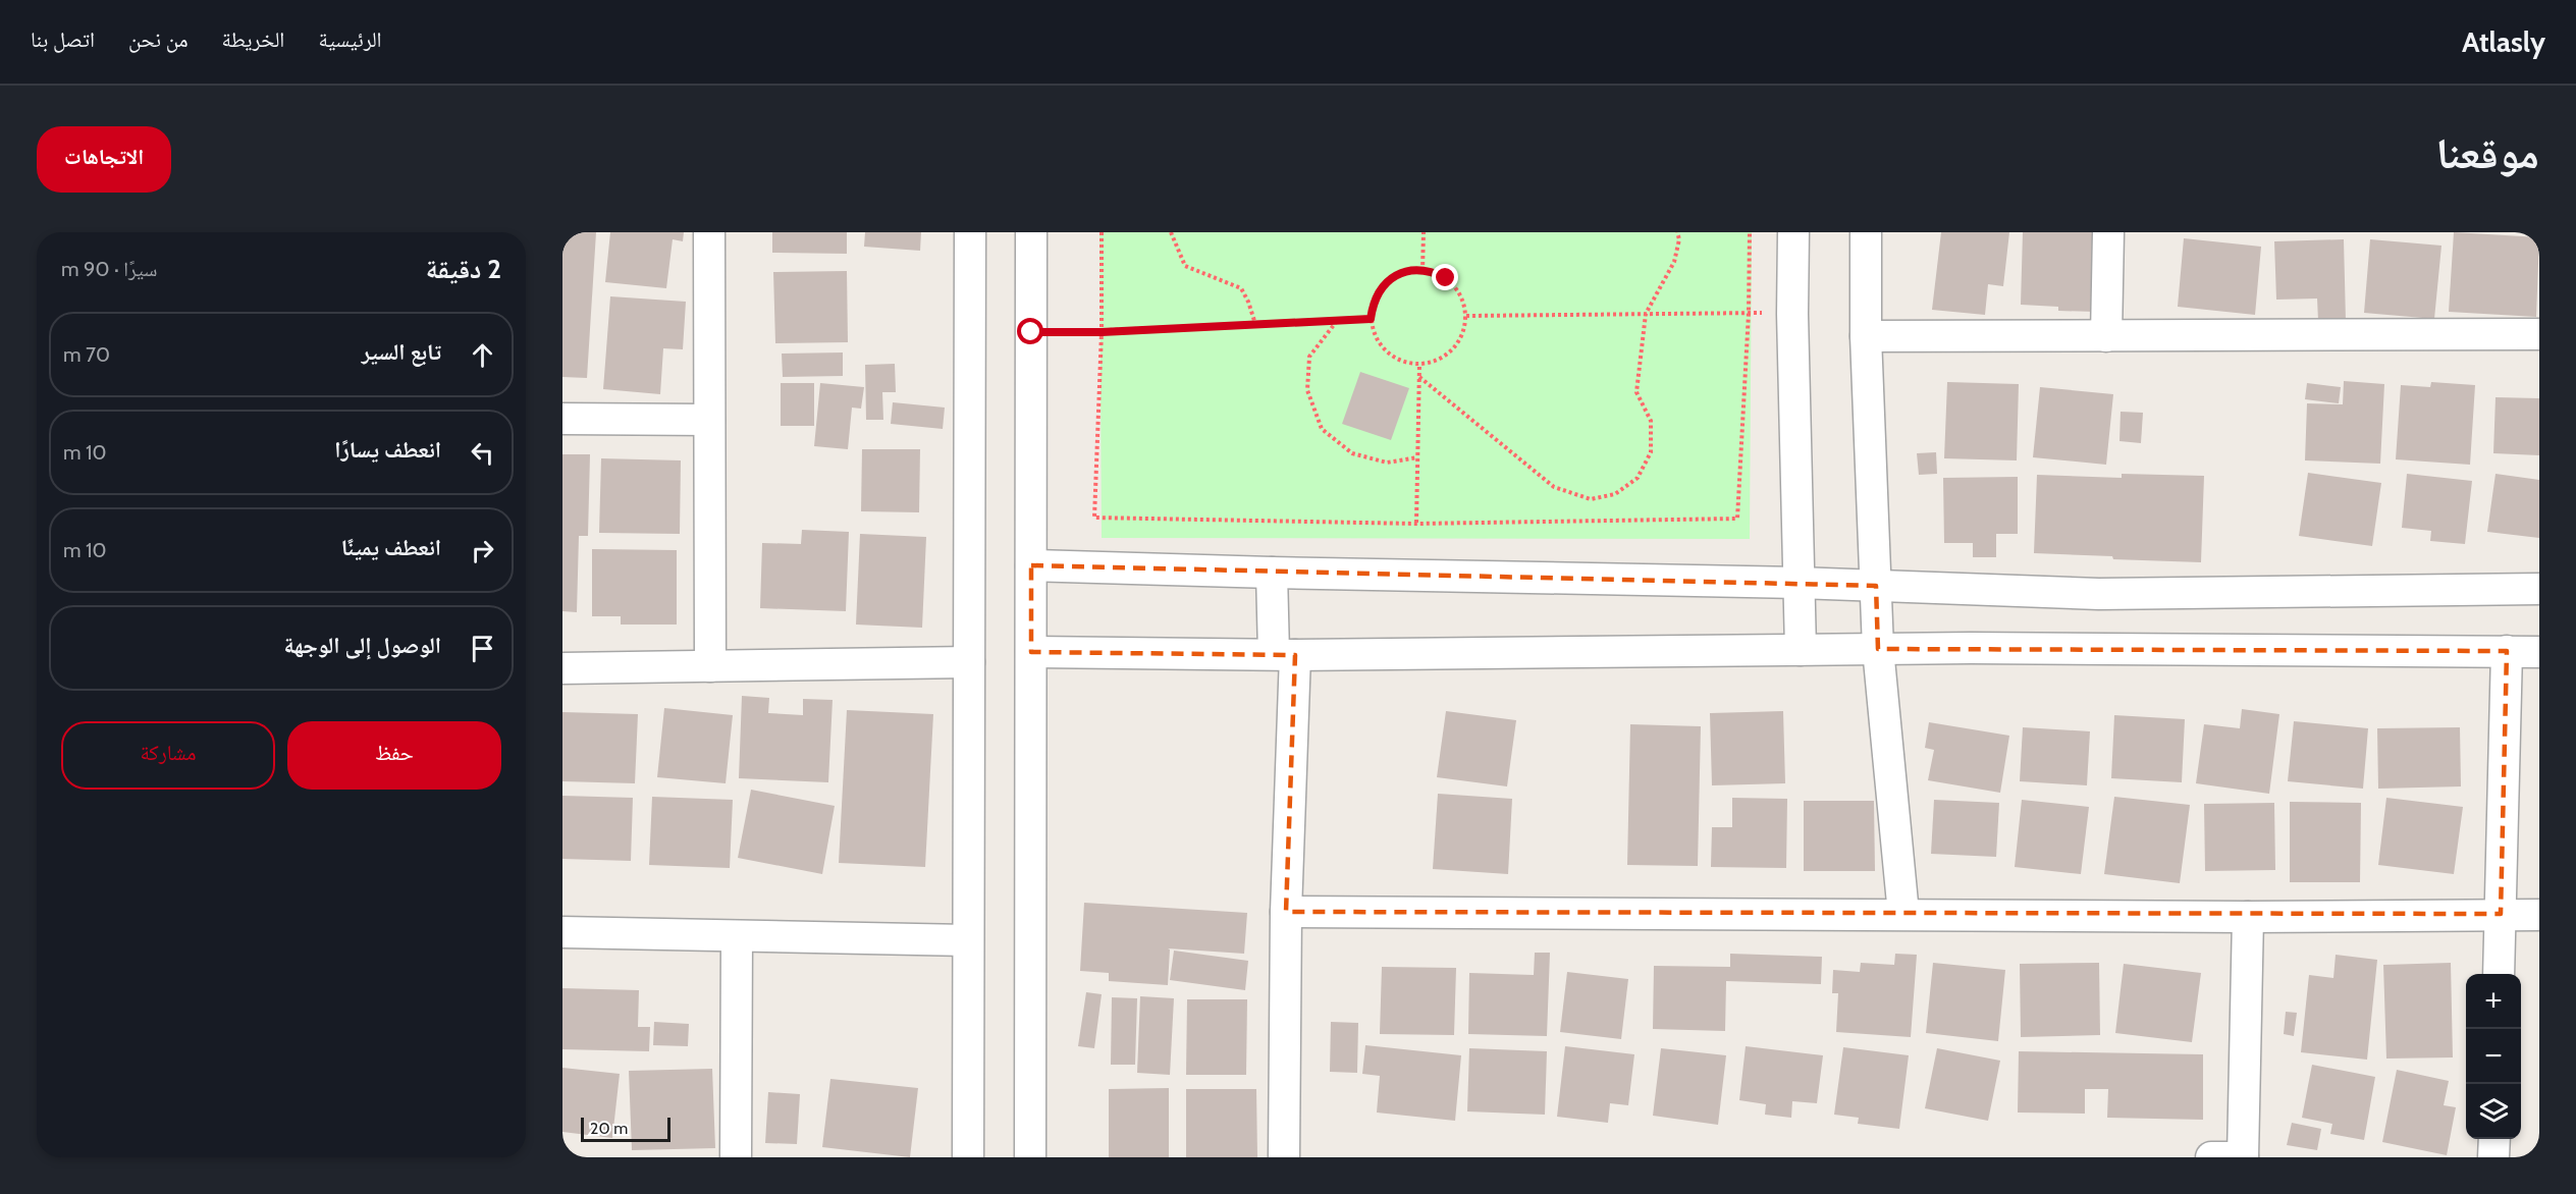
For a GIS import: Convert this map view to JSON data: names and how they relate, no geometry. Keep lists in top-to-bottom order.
{
  "scale_bar": "20 m",
  "page": {
    "header": "Atlasly",
    "nav": [
      "الرئيسية",
      "الخريطة",
      "من نحن",
      "اتصل بنا"
    ],
    "title": "موقعنا",
    "buttons": [
      "الاتجاهات",
      ["حفظ", "مشاركة"]
    ],
    "heading": ["2 دقيقة", "سيرًا · 90 m"],
    "list": [
      ["تابع السير", "70 m"],
      ["انعطف يسارًا", "10 m"],
      ["انعطف يمينًا", "10 m"],
      "الوصول إلى الوجهة"
    ],
    "map_buttons": ["+", "−"],
    "scale": "20 m"
  }
}
